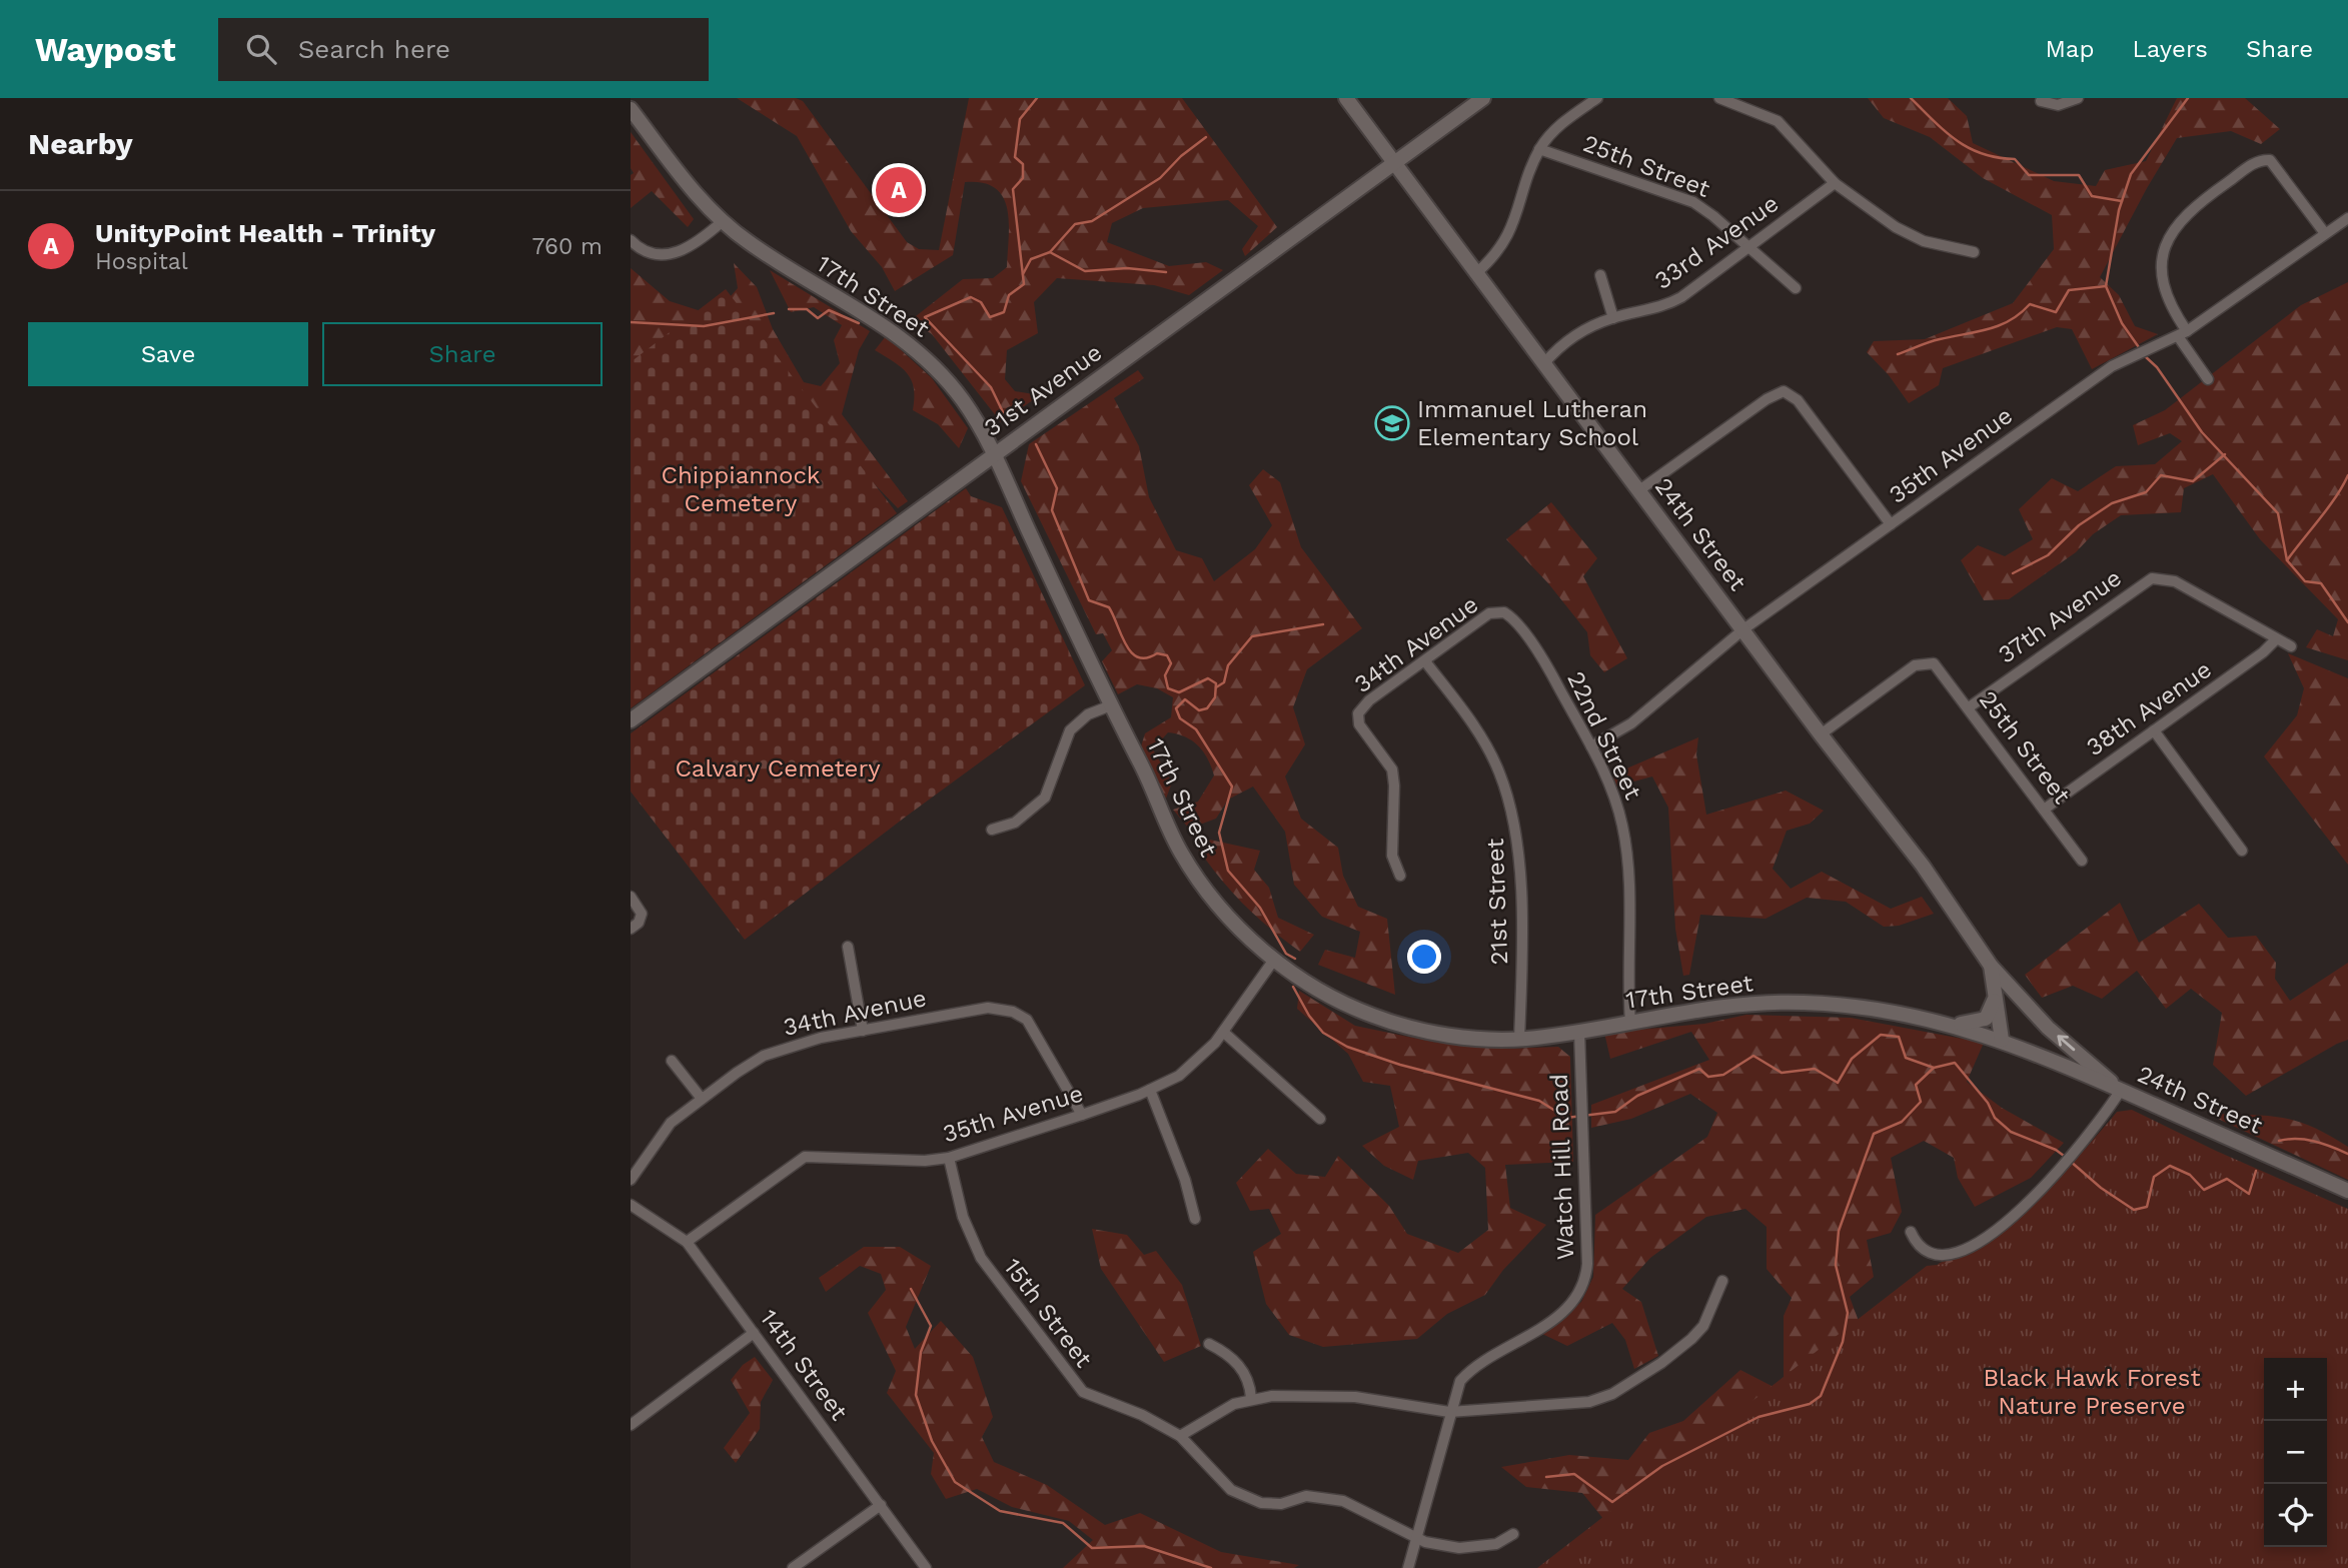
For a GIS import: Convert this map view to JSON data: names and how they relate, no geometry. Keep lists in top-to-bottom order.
{
  "streets": {
    "street": [
      "25th Street",
      "33rd Avenue",
      "17th Street",
      "31st Avenue",
      "35th Avenue",
      "24th Street",
      "37th Avenue",
      "34th Avenue",
      "38th Avenue",
      "22nd Street",
      "21st Street",
      "Watch Hill Road",
      "15th Street",
      "14th Street"
    ]
  },
  "crossings": [
    ["25th Street", "33rd Avenue"],
    ["25th Street", "24th Street"],
    ["25th Street", "37th Avenue"],
    ["25th Street", "38th Avenue"],
    ["33rd Avenue", "24th Street"],
    ["17th Street", "31st Avenue"],
    ["17th Street", "35th Avenue"],
    ["17th Street", "24th Street"],
    ["17th Street", "22nd Street"],
    ["17th Street", "21st Street"],
    ["17th Street", "Watch Hill Road"],
    ["31st Avenue", "24th Street"],
    ["35th Avenue", "24th Street"],
    ["35th Avenue", "34th Avenue"],
    ["35th Avenue", "22nd Street"],
    ["35th Avenue", "15th Street"],
    ["35th Avenue", "14th Street"],
    ["37th Avenue", "38th Avenue"],
    ["34th Avenue", "22nd Street"],
    ["34th Avenue", "21st Street"]
  ],
  "parks": ["Chippiannock Cemetery", "Calvary Cemetery", "Black Hawk Forest Nature Preserve"],
  "places": {
    "school or university": ["Immanuel Lutheran Elementary School"]
  },
  "page": {
    "header": "Waypost",
    "search": "Search here",
    "nav": ["Map", "Layers", "Share"],
    "heading": "Nearby",
    "pins": "A",
    "list": [
      {
        "mark": "A",
        "name": "UnityPoint Health - Trinity",
        "note": "Hospital",
        "value": "760 m"
      }
    ],
    "buttons": ["Save", "Share"],
    "map_buttons": ["+", "−"]
  }
}
